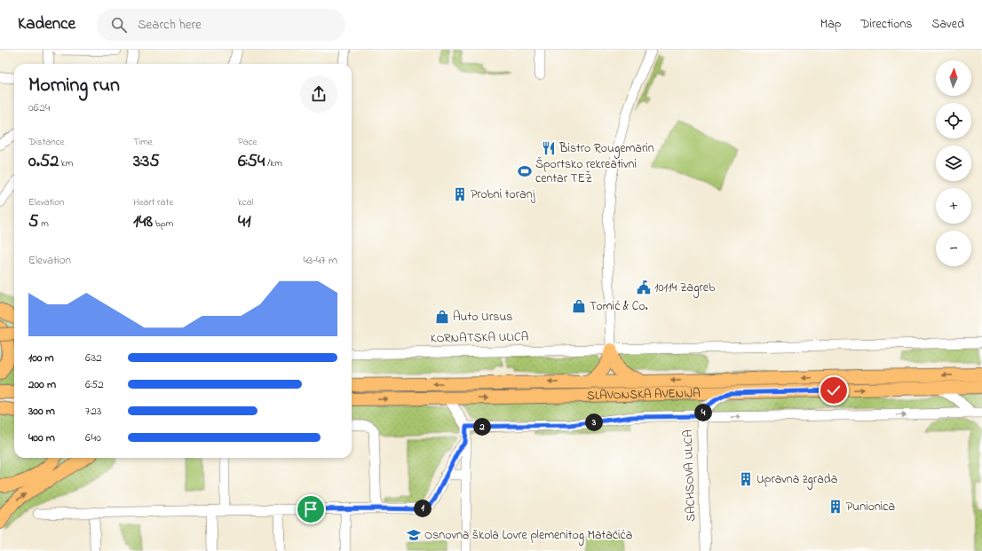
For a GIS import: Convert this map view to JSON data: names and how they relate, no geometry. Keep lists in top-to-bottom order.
{
  "streets": {
    "main road": ["SLAVONSKA AVENIJA"],
    "street": ["KORNATSKA ULICA", "SACHSOVA ULICA"]
  },
  "crossings": [
    ["SLAVONSKA AVENIJA", "SACHSOVA ULICA"]
  ],
  "places": {
    "restaurant": ["Bistro Rougemarin"],
    "sports": ["Športsko rekreativni centar TEŽ"],
    "building": ["Probni toranj", "Upravna zgrada", "Punionica"],
    "public building": ["10114 Zagreb"],
    "shop": ["Tomić & Co.", "Auto Ursus"],
    "school or university": ["Osnovna škola Lovre plemenitog Matačića"]
  },
  "north": "top",
  "page": {
    "header": "Kadence",
    "search": "Search here",
    "nav": ["Map", "Directions", "Saved"],
    "map_buttons": ["+", "−"],
    "heading": ["Morning run", "06:24"],
    "stats": [
      ["Distance", "0.52 km"],
      ["Time", "3:35"],
      ["Pace", "6:54 /km"],
      ["Elevation", "5 m"],
      ["Heart rate", "148 bpm"],
      ["kcal", "41"]
    ],
    "chart": ["Elevation", "43–47 m"],
    "list": [
      {
        "name": "100 m",
        "note": "6:32"
      },
      {
        "name": "200 m",
        "note": "6:52"
      },
      {
        "name": "300 m",
        "note": "7:23"
      },
      {
        "name": "400 m",
        "note": "6:40"
      }
    ],
    "pins": [
      "4",
      "3",
      "2",
      "1"
    ]
  }
}
